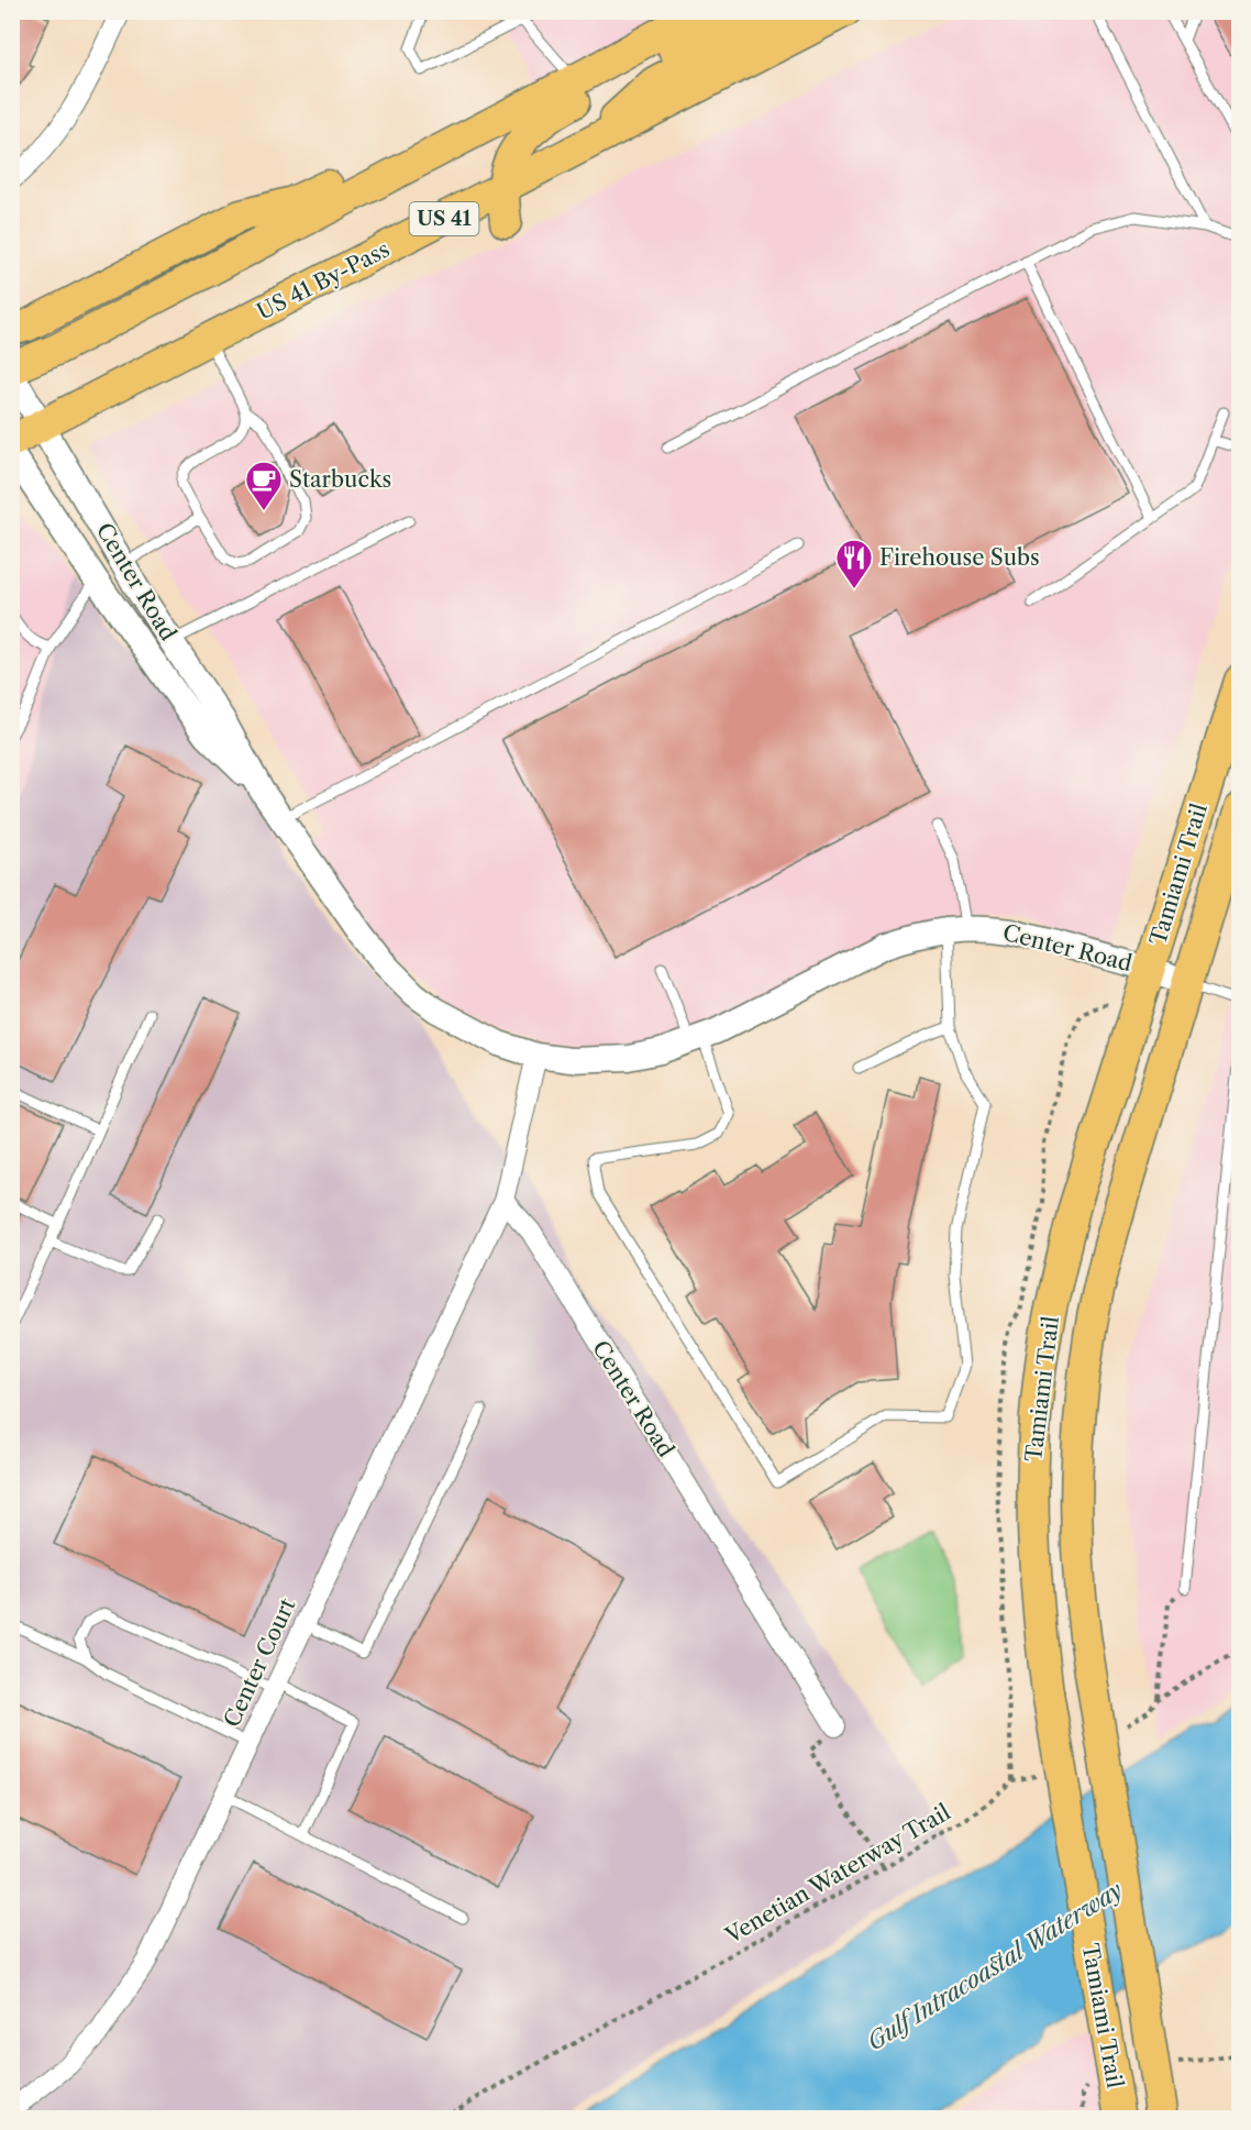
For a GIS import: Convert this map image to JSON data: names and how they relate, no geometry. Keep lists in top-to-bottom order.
{
  "streets": {
    "main road": ["US 41", "US 41 By-Pass", "Tamiami Trail"],
    "street": ["Center Road", "Center Court"],
    "path": ["Venetian Waterway Trail"]
  },
  "crossings": [
    ["US 41 By-Pass", "Center Road"],
    ["Center Road", "Tamiami Trail"],
    ["Center Road", "Center Court"]
  ],
  "water": ["Gulf Intracoastal Waterway"],
  "places": {
    "cafe": ["Starbucks"],
    "restaurant": ["Firehouse Subs"]
  }
}
